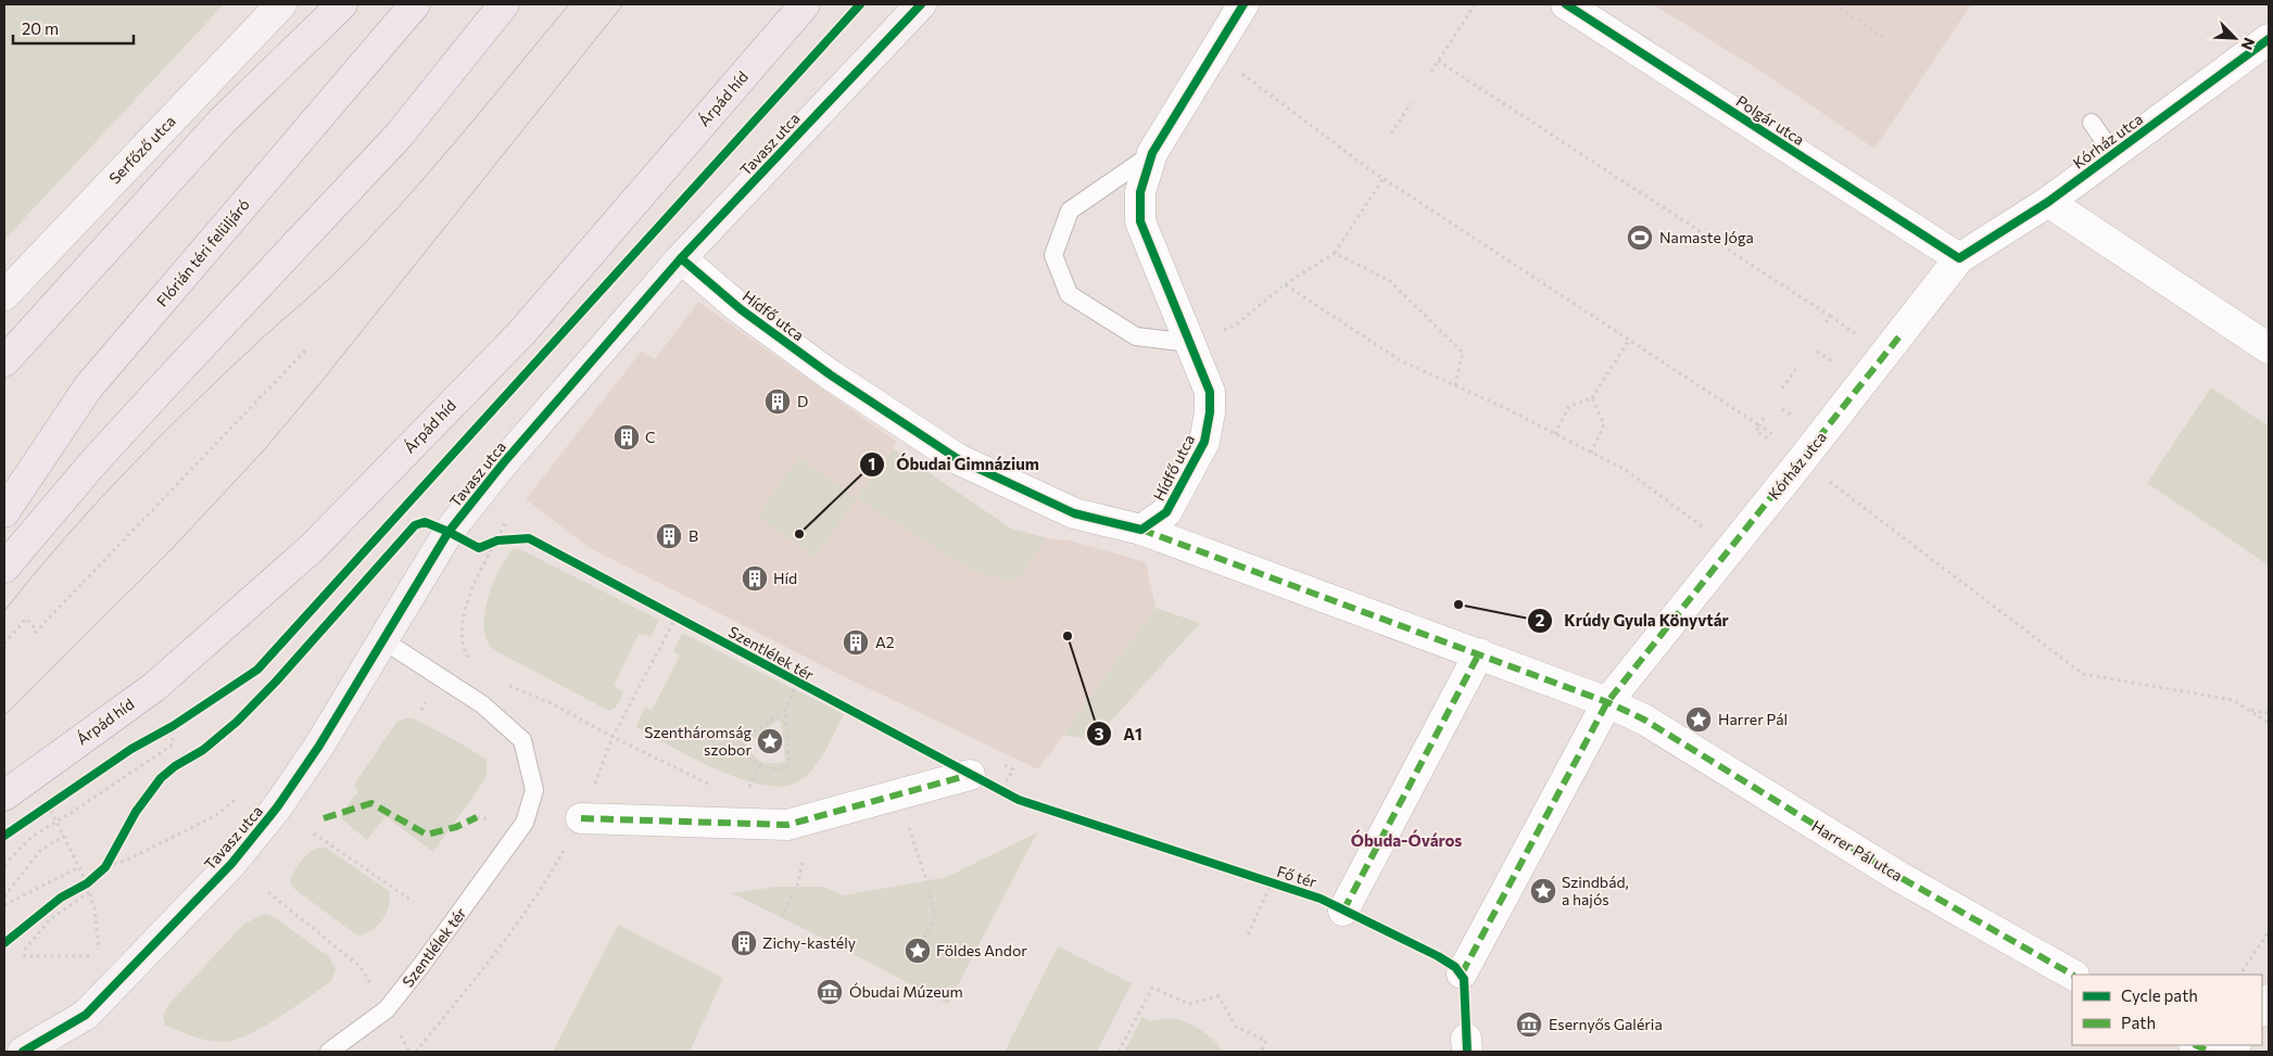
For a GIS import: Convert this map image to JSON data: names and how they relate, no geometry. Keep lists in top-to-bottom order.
{
  "streets": {
    "main road": ["Árpád híd", "Flórián téri felüljáró"],
    "street": [
      "Polgár utca",
      "Kórház utca",
      "Tavasz utca",
      "Serfőző utca",
      "Hídfő utca",
      "Harrer Pál utca"
    ],
    "lane": ["Szentlélek tér"],
    "cycle path": ["Fő tér"]
  },
  "crossings": [
    ["Polgár utca", "Kórház utca"],
    ["Kórház utca", "Harrer Pál utca"],
    ["Tavasz utca", "Hídfő utca"],
    ["Tavasz utca", "Szentlélek tér"]
  ],
  "districts": ["Óbuda-Óváros"],
  "places": {
    "sports": ["Namaste Jóga"],
    "building": [
      "D",
      "C",
      "B",
      "Híd",
      "A2",
      "Zichy-kastély"
    ],
    "other": ["Óbudai Gimnázium", "Krúdy Gyula Könyvtár", "A1"],
    "place": [
      "Harrer Pál",
      "Szentháromság szobor",
      "Szindbád, a hajós",
      "Földes Andor"
    ],
    "museum": ["Óbudai Múzeum", "Esernyős Galéria"]
  },
  "legend": ["Cycle path", "Path"],
  "scale_bar": "20 m",
  "north": "bottom right"
}
